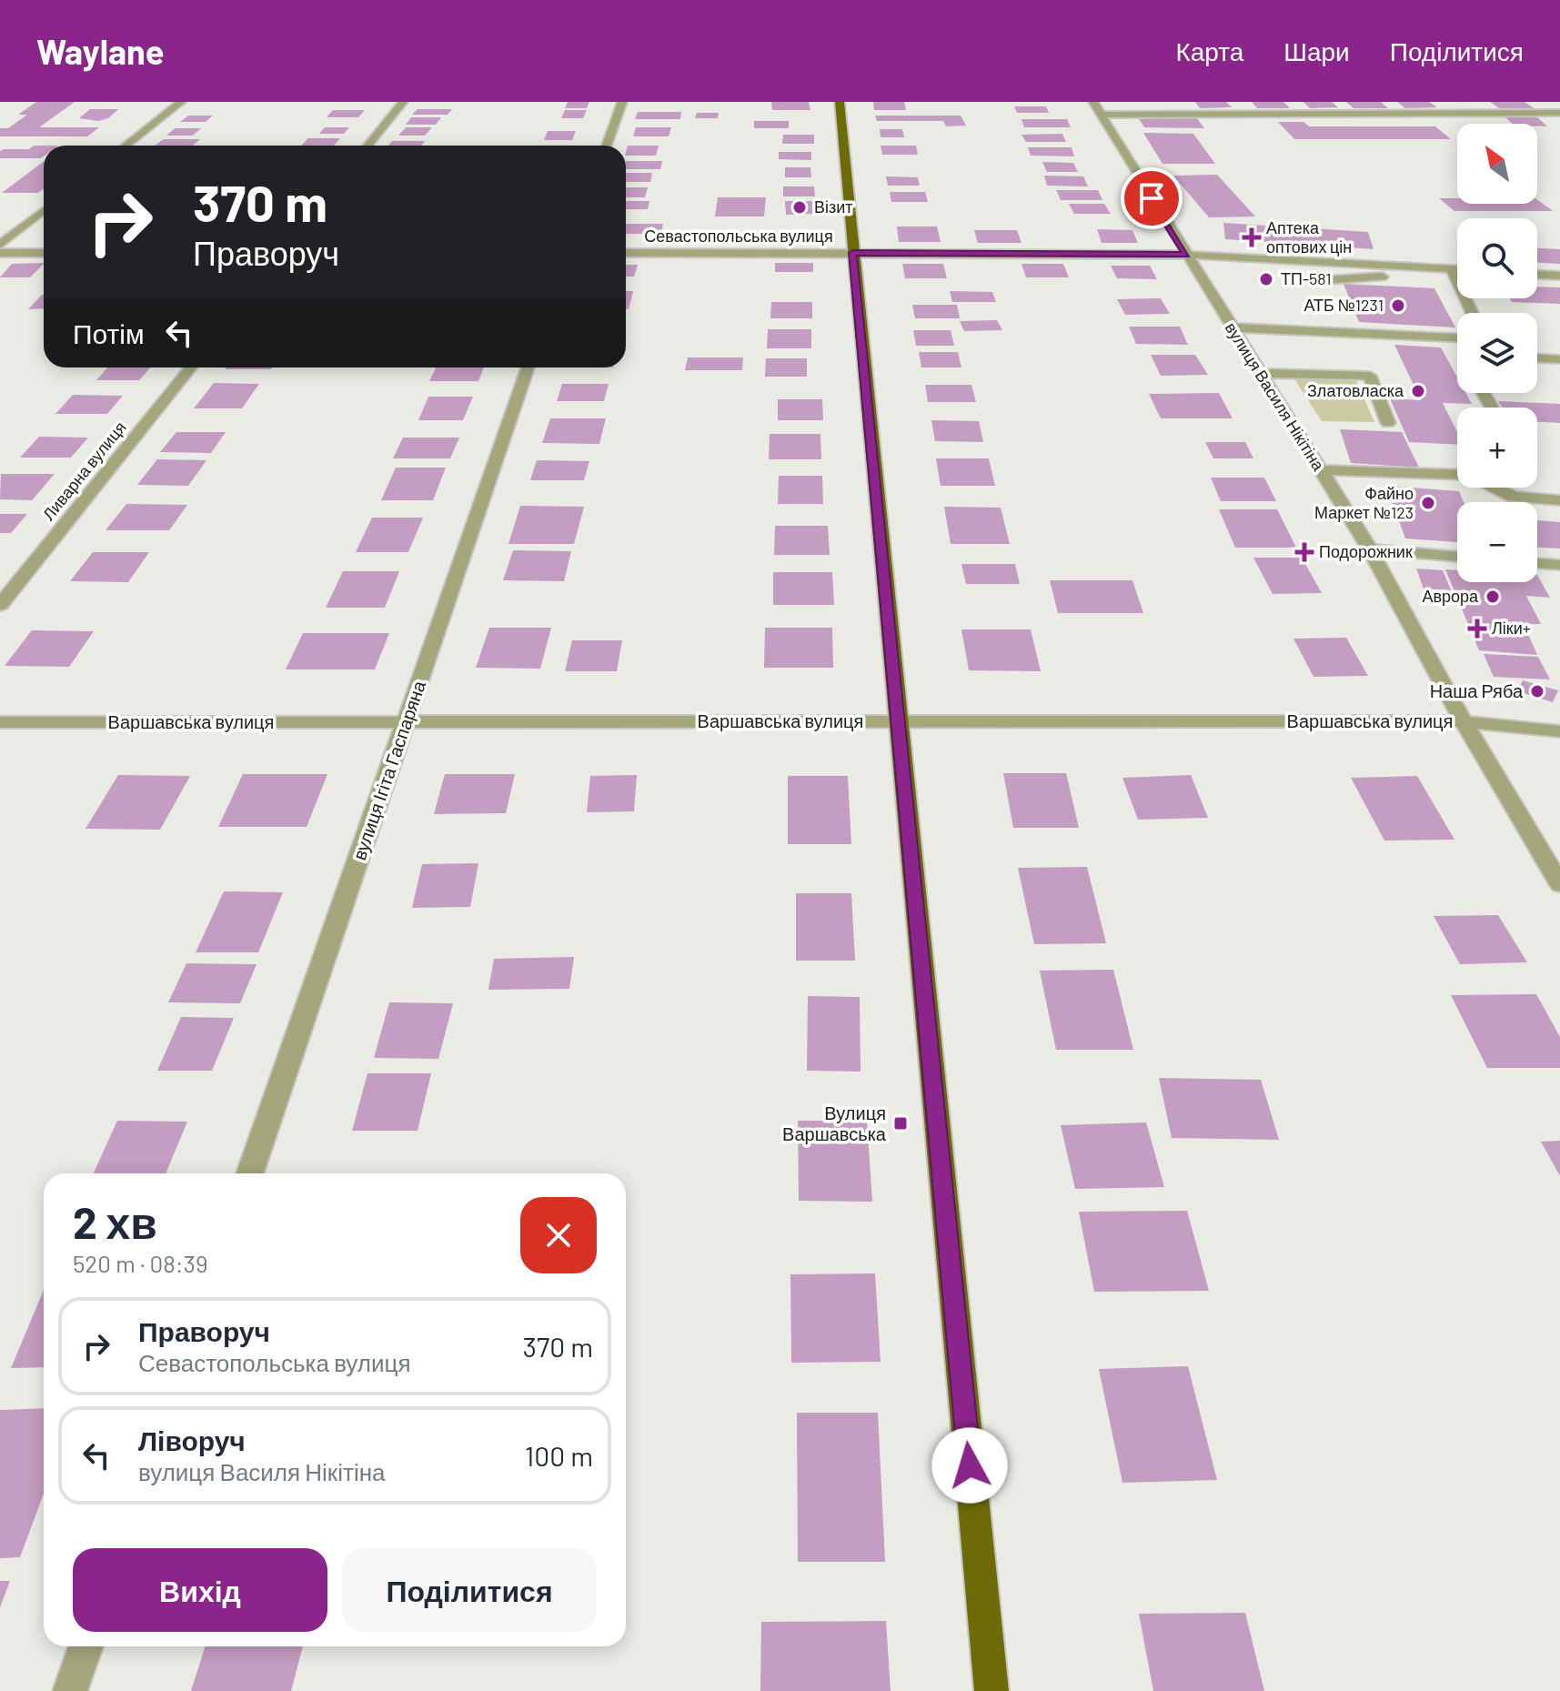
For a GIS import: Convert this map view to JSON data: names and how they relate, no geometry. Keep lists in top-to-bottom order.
{
  "streets": {
    "street": [
      "Севастопольська вулиця",
      "вулиця Василя Нікітіна",
      "Ливарна вулиця",
      "Варшавська вулиця",
      "вулиця Ігіта Гаспаряна"
    ]
  },
  "crossings": [
    ["Севастопольська вулиця", "вулиця Василя Нікітіна"],
    ["вулиця Василя Нікітіна", "Варшавська вулиця"],
    ["Варшавська вулиця", "вулиця Ігіта Гаспаряна"]
  ],
  "places": {
    "other": [
      "Візит",
      "ТП-581",
      "АТБ №1231",
      "Златовласка",
      "Файно Маркет №123",
      "Аврора",
      "Наша Ряба"
    ],
    "health": ["Аптека оптових цін", "Подорожник", "Ліки+"],
    "transit": ["Вулиця Варшавська"]
  },
  "north": "top left",
  "page": {
    "header": "Waylane",
    "nav": ["Карта", "Шари", "Поділитися"],
    "map_buttons": ["+", "−"],
    "turn": ["370 m", "Праворуч"],
    "then": "Потім",
    "heading": ["2 хв", "520 m · 08:39"],
    "list": [
      {
        "name": "Праворуч",
        "note": "Севастопольська вулиця",
        "value": "370 m"
      },
      {
        "name": "Ліворуч",
        "note": "вулиця Василя Нікітіна",
        "value": "100 m"
      }
    ],
    "buttons": ["Вихід", "Поділитися"]
  }
}
